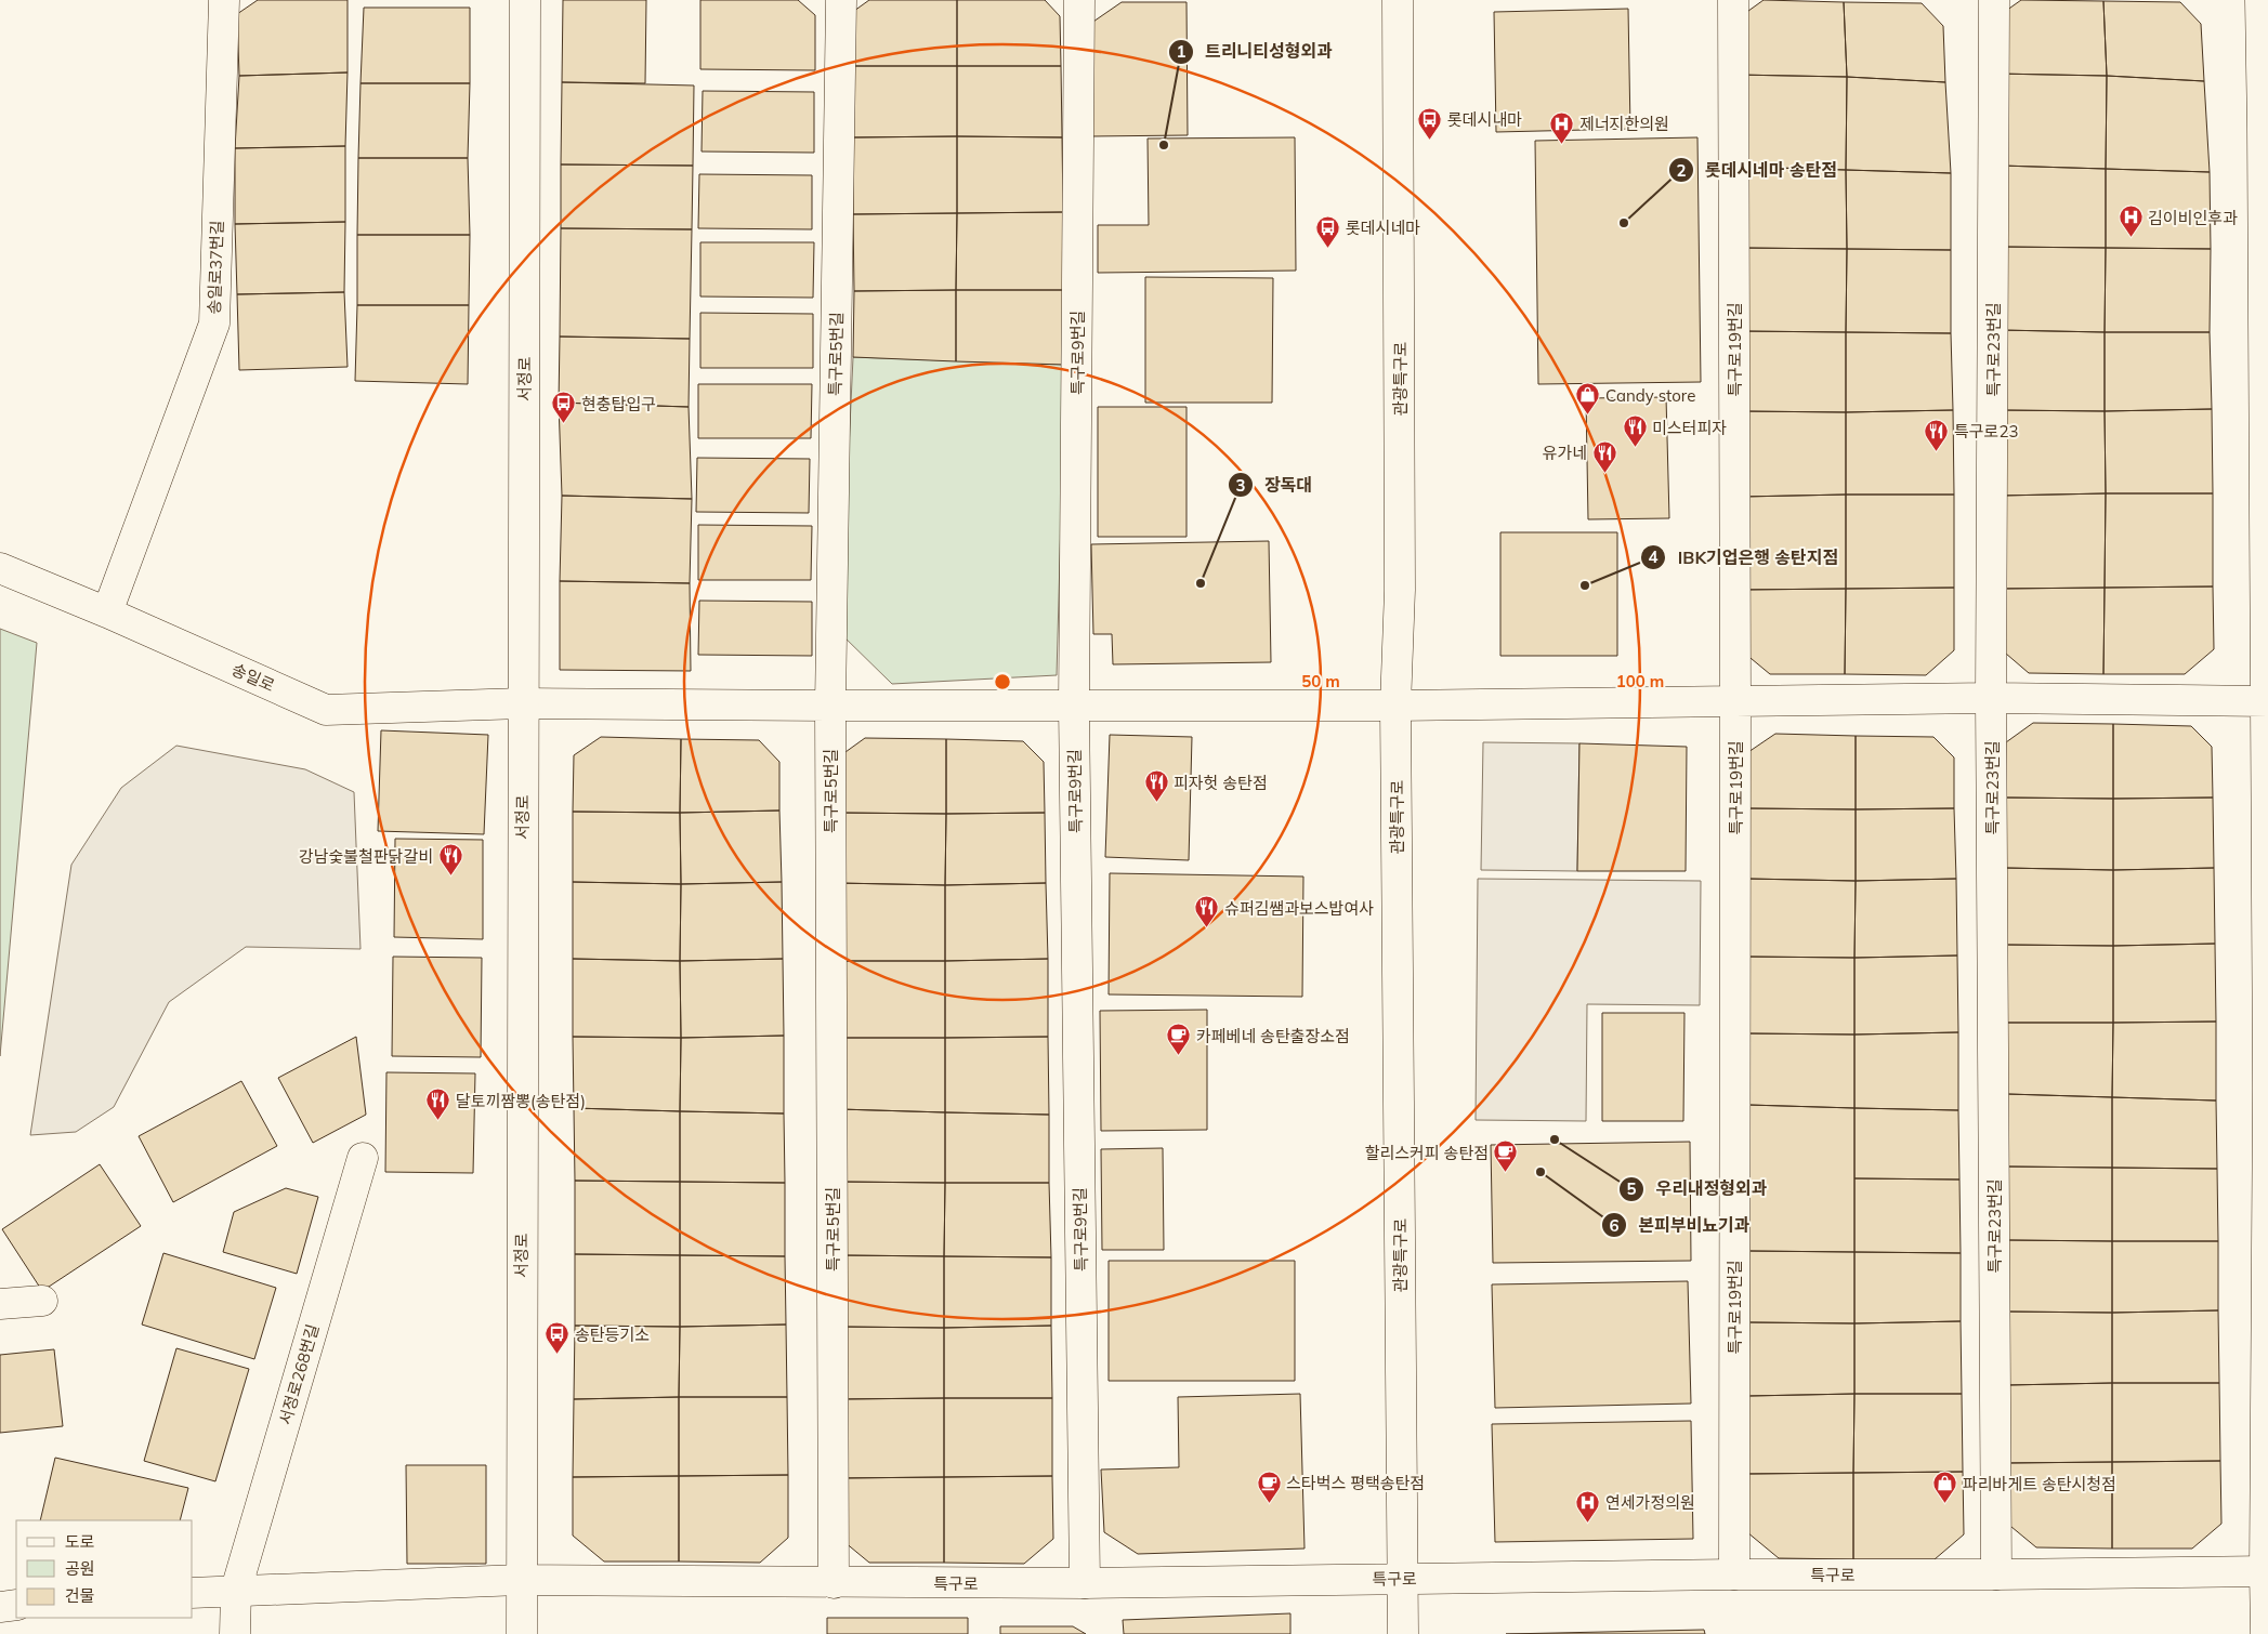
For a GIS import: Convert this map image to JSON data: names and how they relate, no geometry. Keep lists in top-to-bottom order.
{
  "streets": {
    "street": [
      "송일로37번길",
      "특구로19번길",
      "특구로23번길",
      "특구로9번길",
      "특구로5번길",
      "서정로",
      "관광특구로",
      "송일로",
      "서정로268번길",
      "특구로"
    ]
  },
  "crossings": [
    ["송일로37번길", "송일로"],
    ["특구로19번길", "송일로"],
    ["특구로19번길", "특구로"],
    ["특구로23번길", "송일로"],
    ["특구로23번길", "특구로"],
    ["특구로9번길", "송일로"],
    ["특구로9번길", "특구로"],
    ["특구로5번길", "송일로"],
    ["특구로5번길", "특구로"],
    ["서정로", "송일로"],
    ["서정로", "특구로"],
    ["관광특구로", "송일로"],
    ["관광특구로", "특구로"]
  ],
  "places": {
    "bus stop": [
      "롯데시내마",
      "롯데시네마",
      "현충탑입구",
      "송탄등기소"
    ],
    "hospital": ["제너지한의원", "김이비인후과", "연세가정의원"],
    "other": [
      "트리니티성형외과",
      "롯데시네마 송탄점",
      "장독대",
      "IBK기업은행 송탄지점",
      "우리내정형외과",
      "본피부비뇨기과"
    ],
    "shop": ["Candy store", "파리바게트 송탄시청점"],
    "restaurant": [
      "미스터피자",
      "특구로23",
      "유가네",
      "피자헛 송탄점",
      "강남숯불철판닭갈비",
      "슈퍼김쌤과보스밥여사",
      "달토끼짬뽕(송탄점)"
    ],
    "cafe": ["카페베네 송탄출장소점", "할리스커피 송탄점", "스타벅스 평택송탄점"]
  },
  "legend": ["도로", "공원", "건물"],
  "rings": ["50 m", "100 m"]
}
